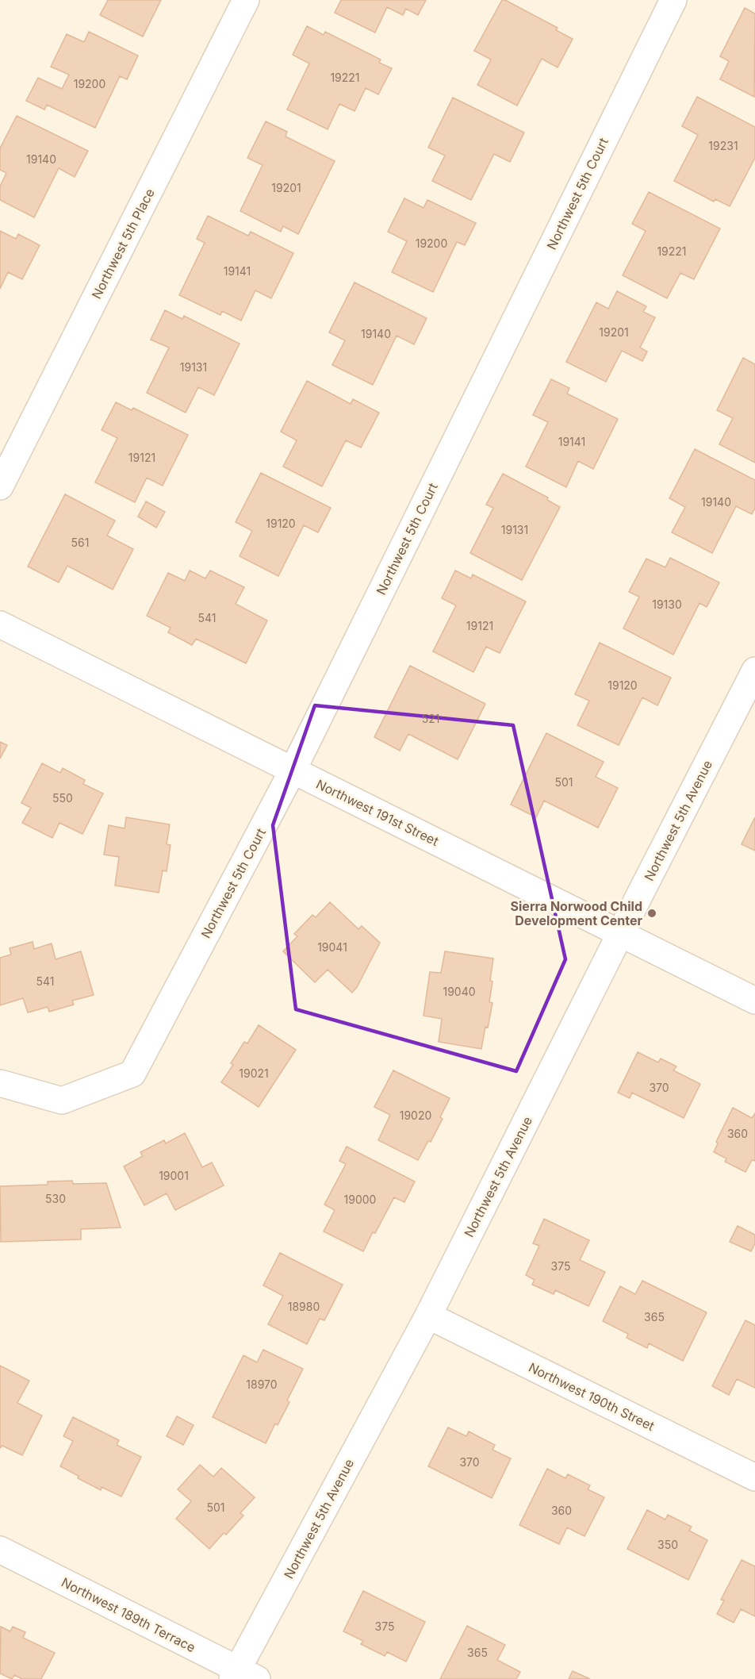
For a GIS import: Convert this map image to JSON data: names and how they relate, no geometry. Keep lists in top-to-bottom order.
{
  "streets": {
    "street": [
      "Northwest 5th Court",
      "Northwest 5th Place",
      "Northwest 191st Street",
      "Northwest 5th Avenue",
      "Northwest 190th Street",
      "Northwest 189th Terrace"
    ]
  },
  "crossings": [
    ["Northwest 5th Court", "Northwest 191st Street"],
    ["Northwest 191st Street", "Northwest 5th Avenue"],
    ["Northwest 5th Avenue", "Northwest 190th Street"],
    ["Northwest 5th Avenue", "Northwest 189th Terrace"]
  ],
  "places": ["Sierra Norwood Child Development Center"],
  "house_numbers": [
    "19221",
    "19200",
    "19231",
    "19140",
    "19201",
    "19200",
    "19221",
    "19141",
    "19201",
    "19140",
    "19131",
    "19141",
    "19121",
    "19140",
    "19120",
    "19131",
    "561",
    "19130",
    "541",
    "19121",
    "19120",
    "521",
    "501",
    "550",
    "19041",
    "541",
    "19040",
    "19021",
    "370",
    "19020",
    "360",
    "19001",
    "530",
    "19000",
    "375",
    "18980",
    "365",
    "18970",
    "370",
    "501",
    "360",
    "350",
    "375",
    "365"
  ]
}
